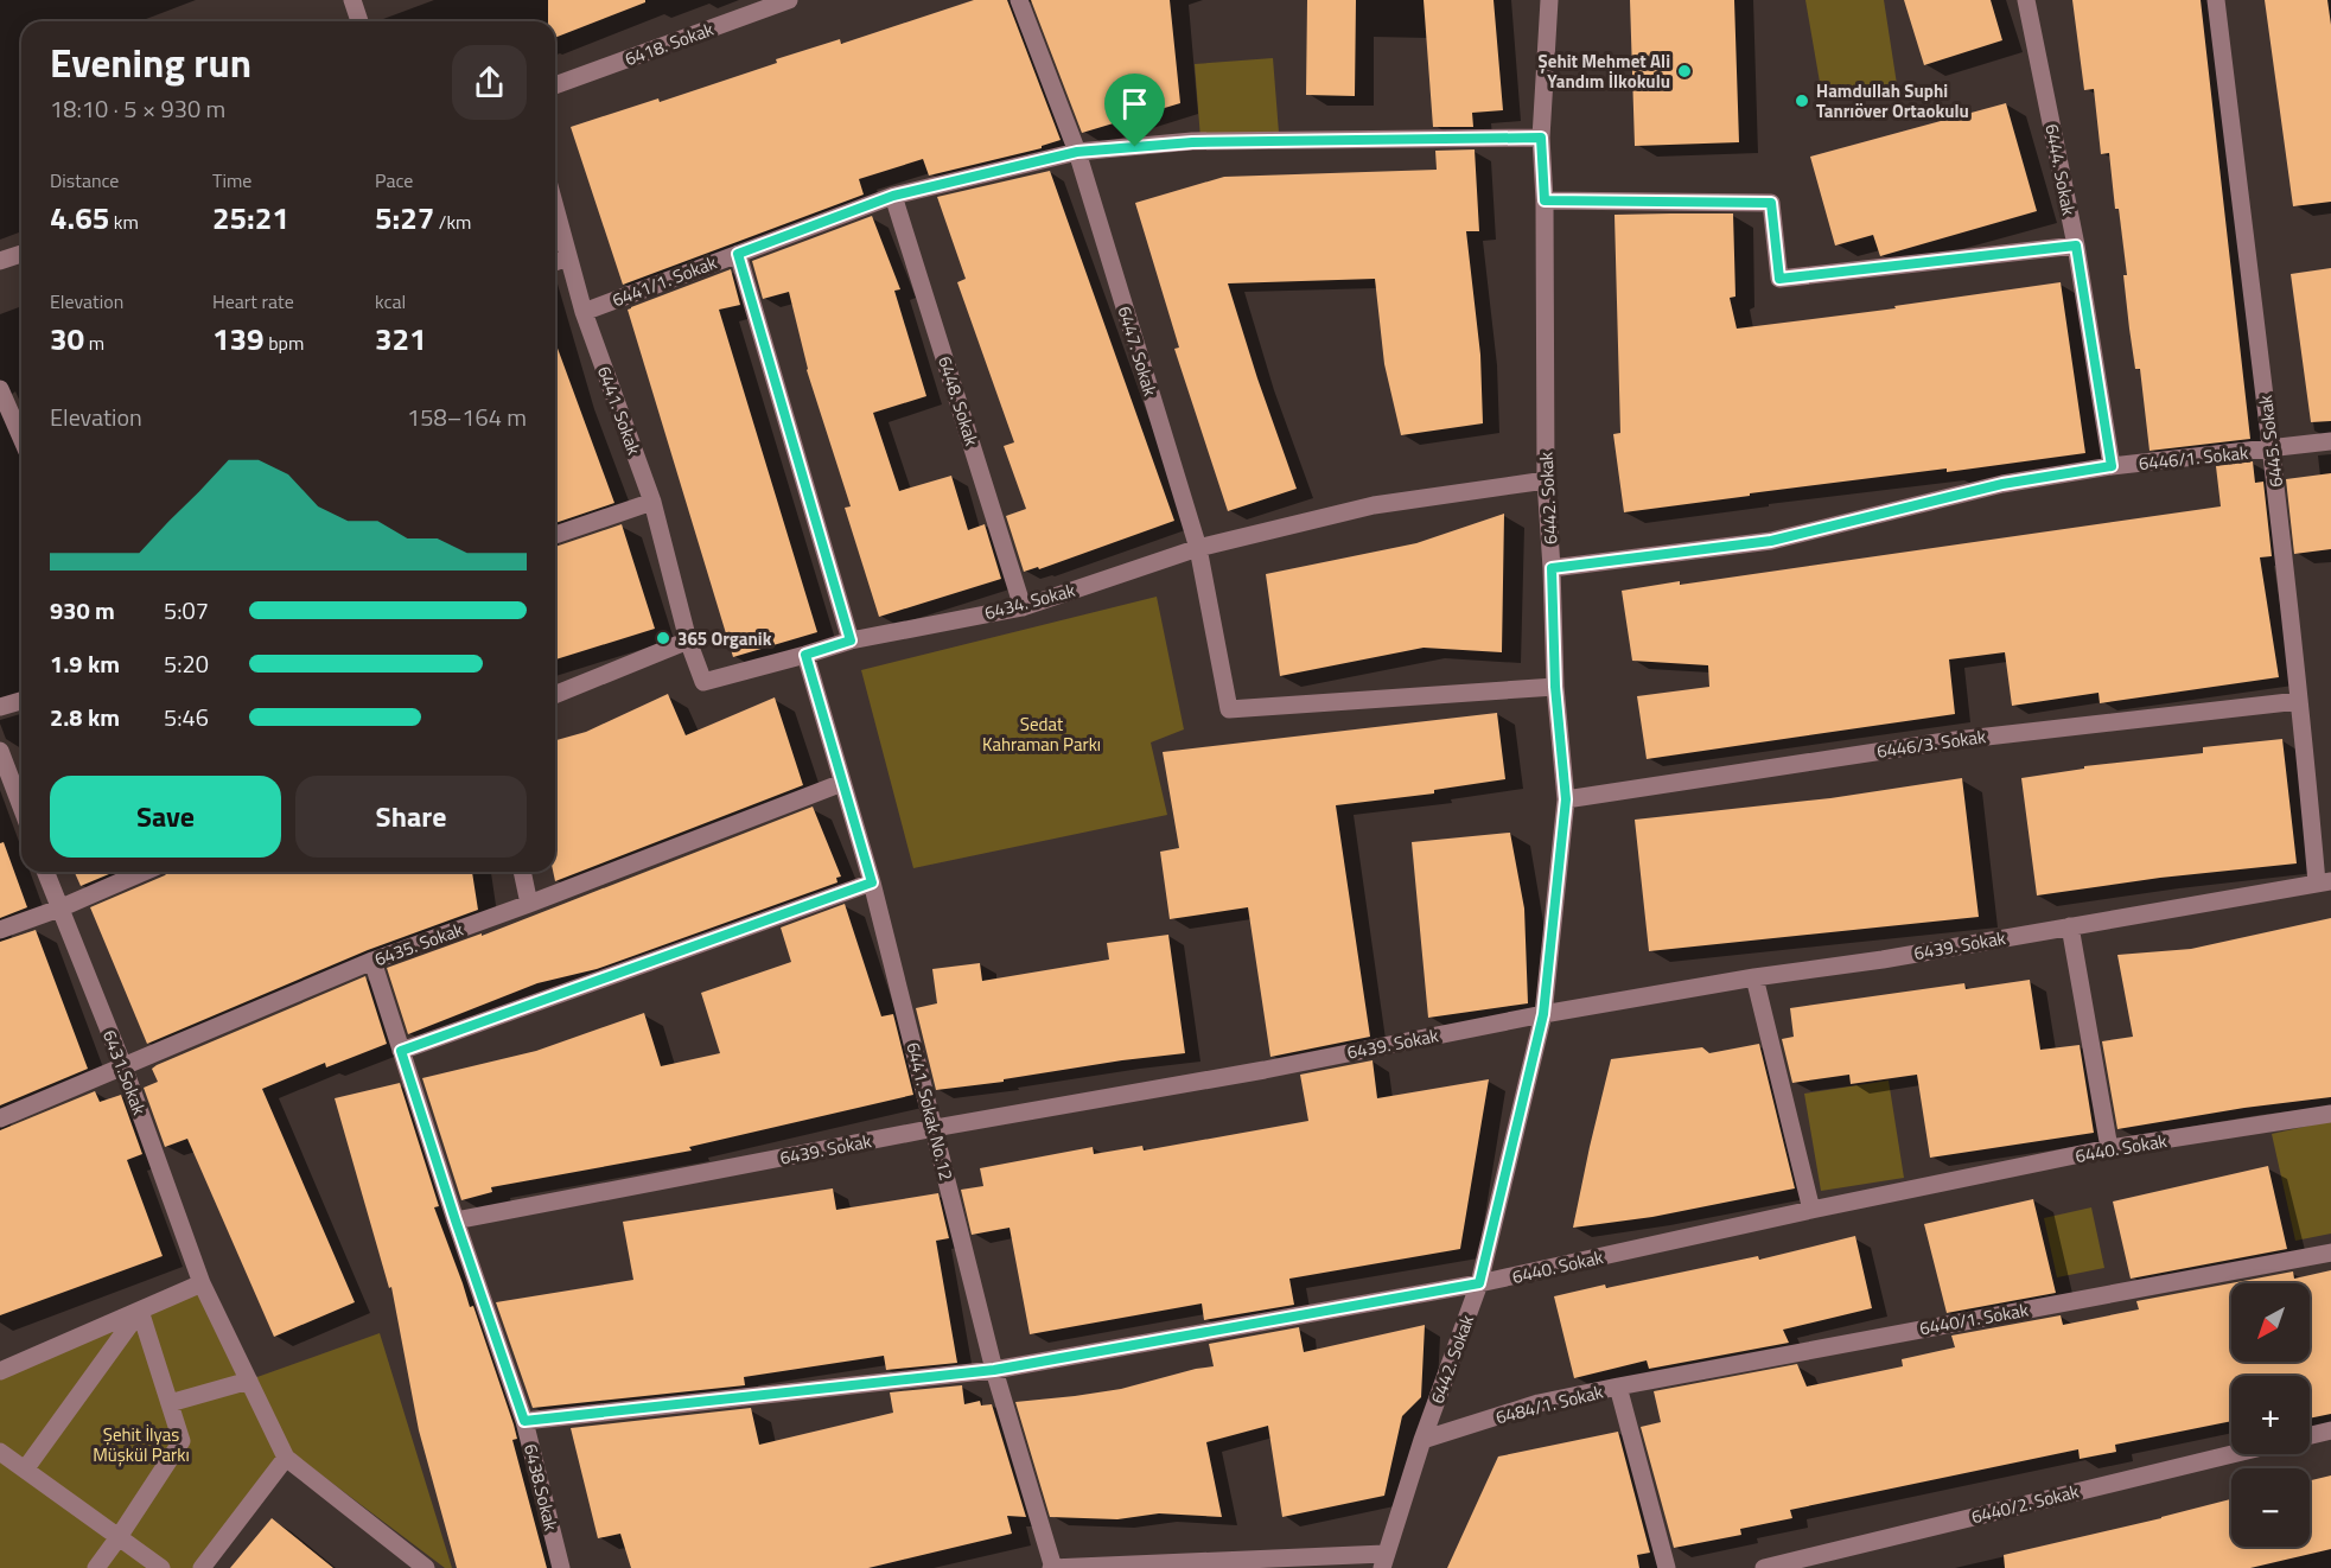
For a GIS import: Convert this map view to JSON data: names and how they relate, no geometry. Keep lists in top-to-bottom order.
{
  "streets": {
    "street": [
      "6418. Sokak",
      "6444. Sokak",
      "6441/1. Sokak",
      "6447. Sokak",
      "6448. Sokak",
      "6441. Sokak",
      "6445. Sokak",
      "6446/1. Sokak",
      "6442. Sokak",
      "6434. Sokak",
      "6446/3. Sokak",
      "6435. Sokak",
      "6439. Sokak",
      "6431.Sokak",
      "6441. Sokak No.12",
      "6440. Sokak",
      "6440/1. Sokak",
      "6484/1. Sokak",
      "6438.Sokak",
      "6440/2. Sokak"
    ]
  },
  "crossings": [
    ["6444. Sokak", "6446/1. Sokak"],
    ["6441/1. Sokak", "6447. Sokak"],
    ["6441/1. Sokak", "6448. Sokak"],
    ["6441/1. Sokak", "6441. Sokak"],
    ["6441/1. Sokak", "6442. Sokak"],
    ["6447. Sokak", "6442. Sokak"],
    ["6447. Sokak", "6434. Sokak"],
    ["6448. Sokak", "6434. Sokak"],
    ["6441. Sokak", "6434. Sokak"],
    ["6445. Sokak", "6446/1. Sokak"],
    ["6445. Sokak", "6446/3. Sokak"],
    ["6445. Sokak", "6439. Sokak"],
    ["6446/1. Sokak", "6442. Sokak"],
    ["6442. Sokak", "6434. Sokak"],
    ["6442. Sokak", "6446/3. Sokak"],
    ["6442. Sokak", "6439. Sokak"],
    ["6442. Sokak", "6440. Sokak"],
    ["6442. Sokak", "6484/1. Sokak"],
    ["6434. Sokak", "6441. Sokak No.12"],
    ["6435. Sokak", "6431.Sokak"],
    ["6435. Sokak", "6441. Sokak No.12"],
    ["6435. Sokak", "6438.Sokak"],
    ["6439. Sokak", "6441. Sokak No.12"],
    ["6439. Sokak", "6438.Sokak"],
    ["6441. Sokak No.12", "6440. Sokak"],
    ["6440. Sokak", "6438.Sokak"],
    ["6440/1. Sokak", "6484/1. Sokak"]
  ],
  "parks": ["Sedat Kahraman Parkı", "Şehit İlyas Müşkül Parkı"],
  "places": ["Şehit Mehmet Ali Yandım İlkokulu", "Hamdullah Suphi Tanrıöver Ortaokulu", "365 Organik"],
  "north": "bottom left",
  "page": {
    "heading": ["Evening run", "18:10 · 5 × 930 m"],
    "stats": [
      ["Distance", "4.65 km"],
      ["Time", "25:21"],
      ["Pace", "5:27 /km"],
      ["Elevation", "30 m"],
      ["Heart rate", "139 bpm"],
      ["kcal", "321"]
    ],
    "chart": ["Elevation", "158–164 m"],
    "list": [
      {
        "name": "930 m",
        "note": "5:07"
      },
      {
        "name": "1.9 km",
        "note": "5:20"
      },
      {
        "name": "2.8 km",
        "note": "5:46"
      }
    ],
    "buttons": ["Save", "Share"],
    "map_buttons": ["+", "−"]
  }
}
